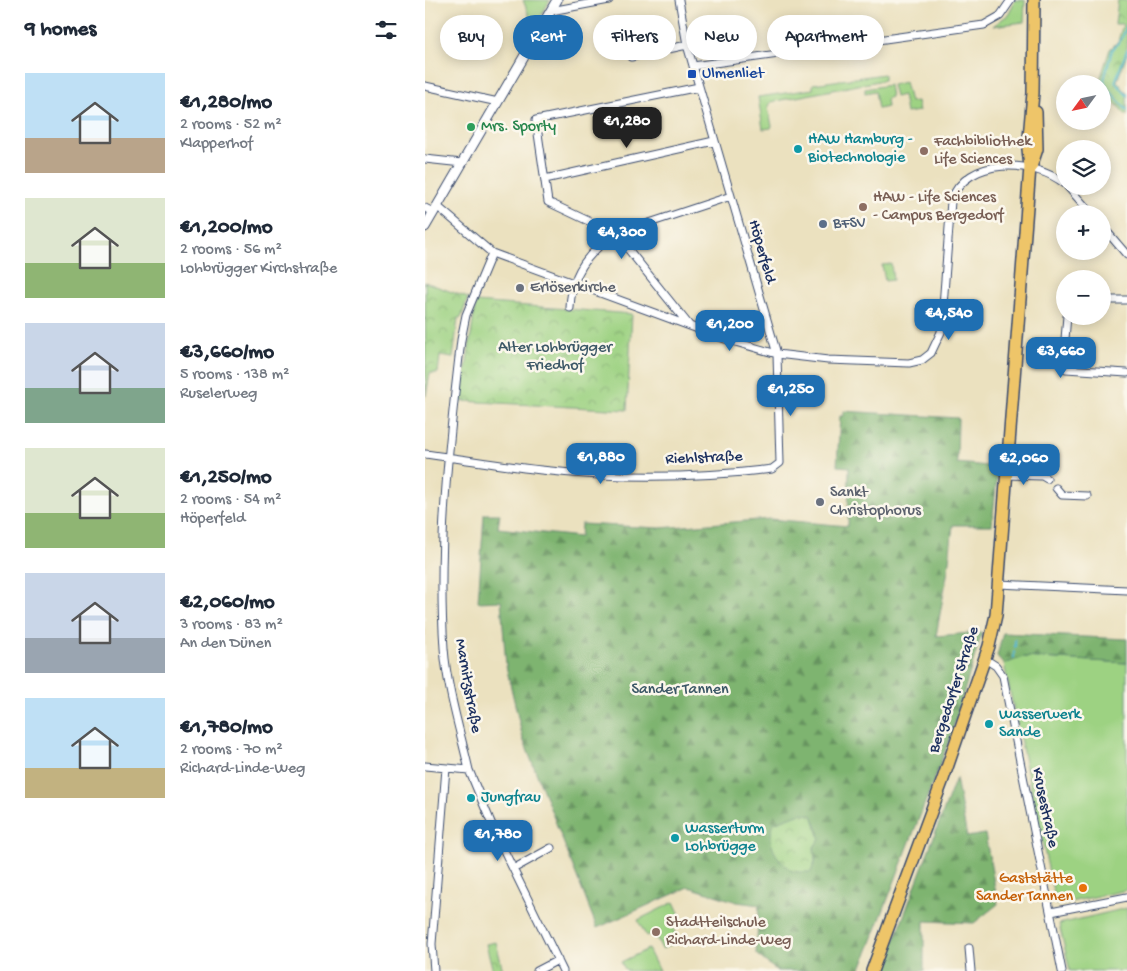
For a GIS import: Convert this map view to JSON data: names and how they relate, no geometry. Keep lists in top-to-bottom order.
{
  "streets": {
    "main road": ["Bergedorfer Straße"],
    "street": [
      "Höperfeld",
      "Riehlstraße",
      "Marnitzstraße",
      "Krusestraße"
    ]
  },
  "crossings": [
    ["Höperfeld", "Riehlstraße"],
    ["Riehlstraße", "Marnitzstraße"],
    ["Bergedorfer Straße", "Krusestraße"]
  ],
  "parks": ["Alter Lohbrügger Friedhof", "Sander Tannen"],
  "places": {
    "transit": ["Ulmenliet"],
    "other": [
      "Mrs. Sporty",
      "HAW Hamburg - Biotechnologie",
      "Fachbibliothek Life Sciences",
      "HAW - Life Sciences - Campus Bergedorf",
      "BFSV",
      "Erlöserkirche",
      "Sankt Christophorus",
      "Wasserwerk Sande",
      "Jungfrau",
      "Wasserturm Lohbrügge",
      "Gaststätte Sander Tannen",
      "Stadtteilschule Richard-Linde-Weg"
    ]
  },
  "north": "bottom left",
  "page": {
    "heading": "9 homes",
    "chip": [
      "Buy",
      "Rent",
      "Filters",
      "New",
      "Apartment"
    ],
    "list": [
      {
        "name": "€1,280/mo",
        "note": "2 rooms · 52 m² · Klapperhof"
      },
      {
        "name": "€1,200/mo",
        "note": "2 rooms · 56 m² · Lohbrügger Kirchstraße"
      },
      {
        "name": "€3,660/mo",
        "note": "5 rooms · 138 m² · Ruselerweg"
      },
      {
        "name": "€1,250/mo",
        "note": "2 rooms · 54 m² · Höperfeld"
      },
      {
        "name": "€2,060/mo",
        "note": "3 rooms · 83 m² · An den Dünen"
      },
      {
        "name": "€1,780/mo",
        "note": "2 rooms · 70 m² · Richard-Linde-Weg"
      }
    ],
    "map_buttons": ["+", "−"],
    "price": [
      "€1,280",
      "€4,300",
      "€4,540",
      "€1,200",
      "€3,660",
      "€1,250",
      "€1,880",
      "€2,060",
      "€1,780"
    ]
  }
}
